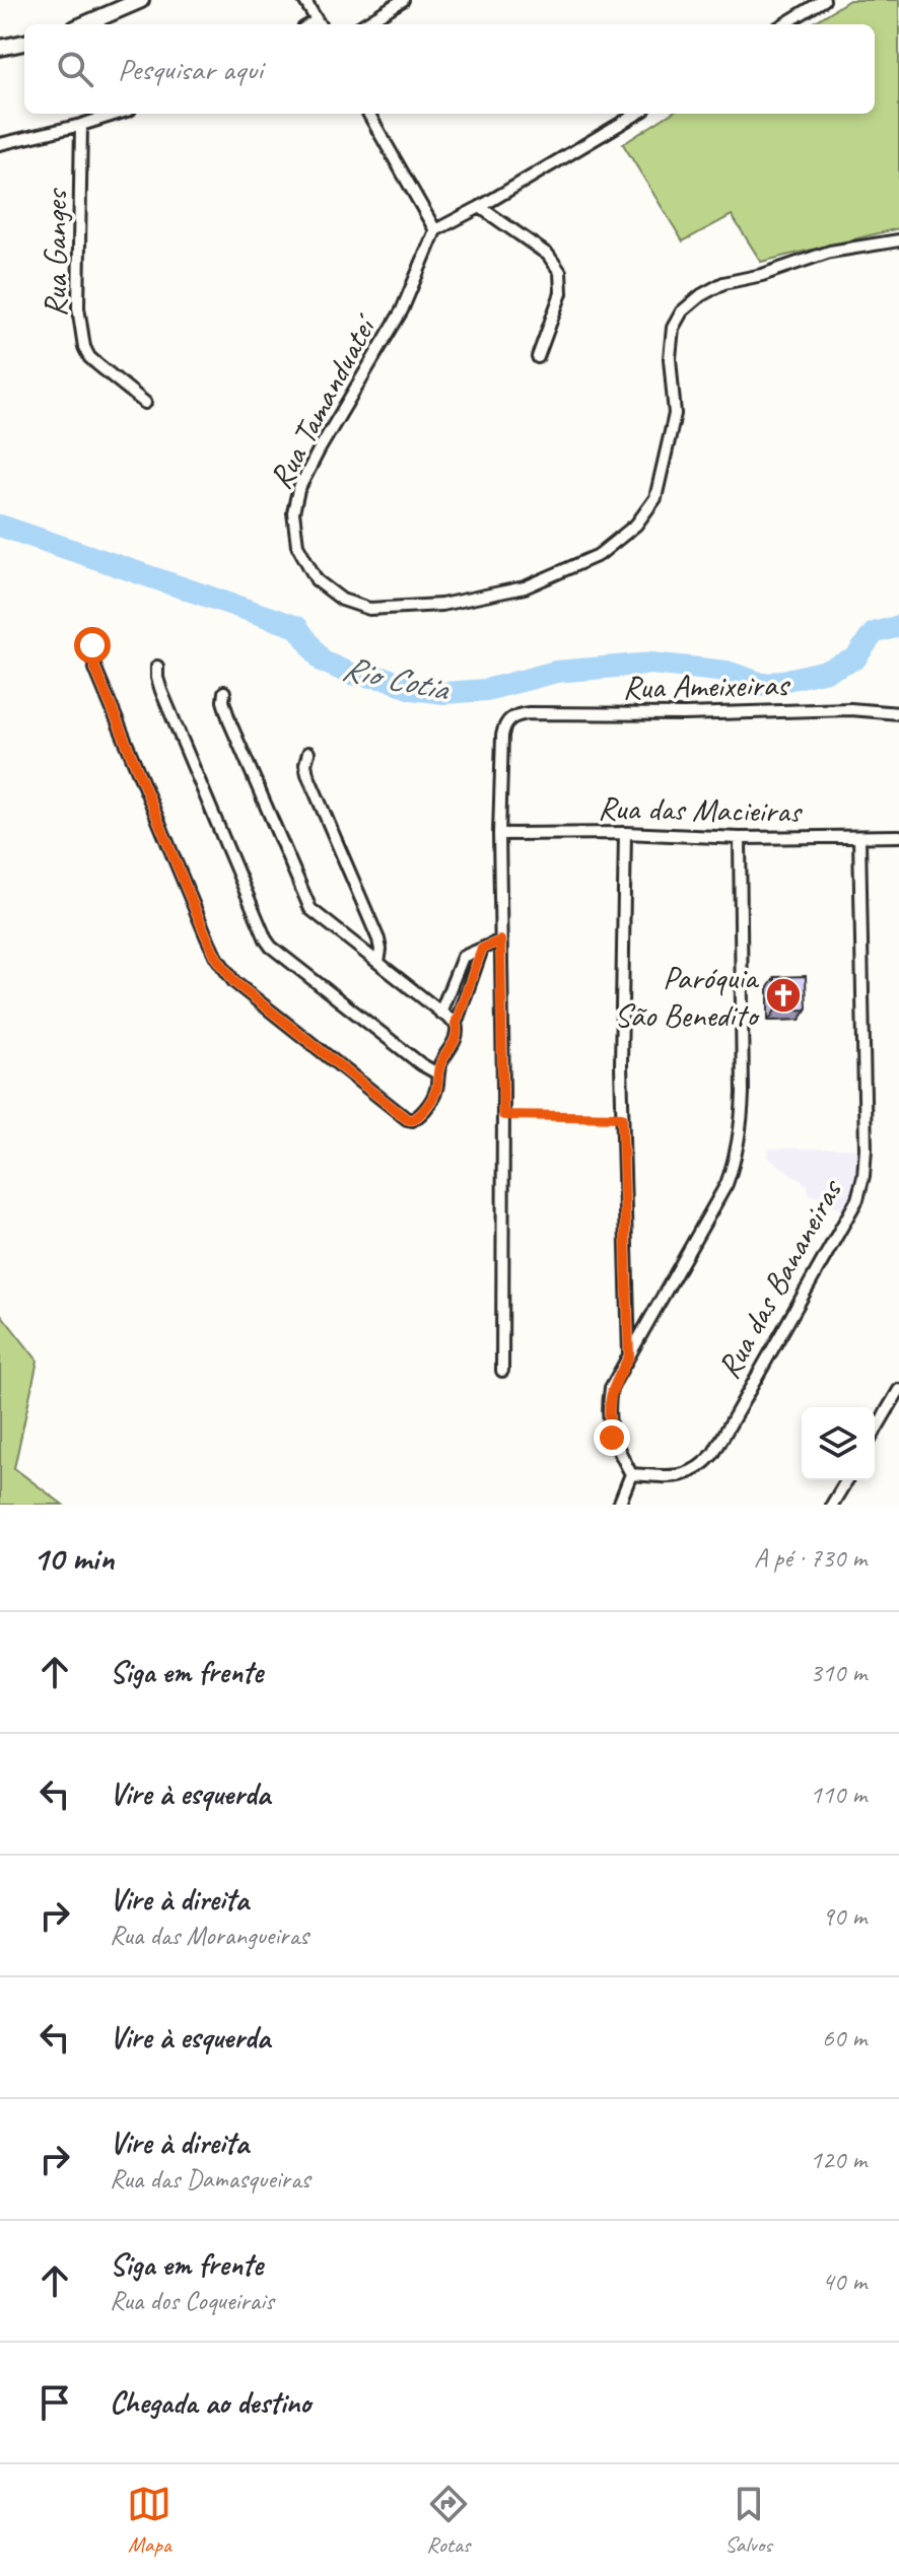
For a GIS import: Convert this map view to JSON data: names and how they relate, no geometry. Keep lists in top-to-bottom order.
{
  "streets": {
    "street": [
      "Rua Ganges",
      "Rua Tamanduateí",
      "Rua Ameixeiras",
      "Rua das Macieiras",
      "Rua das Bananeiras"
    ]
  },
  "crossings": [
    ["Rua Ameixeiras", "Rua das Macieiras"],
    ["Rua das Macieiras", "Rua das Bananeiras"]
  ],
  "water": ["Rio Cotia"],
  "places": {
    "church": ["Paróquia São Benedito"]
  },
  "page": {
    "search": "Pesquisar aqui",
    "heading": ["10 min", "A pé · 730 m"],
    "list": [
      ["Siga em frente", "310 m"],
      ["Vire à esquerda", "110 m"],
      ["Vire à direita", "Rua das Morangueiras", "90 m"],
      ["Vire à esquerda", "60 m"],
      ["Vire à direita", "Rua das Damasqueiras", "120 m"],
      ["Siga em frente", "Rua dos Coqueirais", "40 m"],
      "Chegada ao destino"
    ],
    "nav": ["Mapa", "Rotas", "Salvos"]
  }
}
